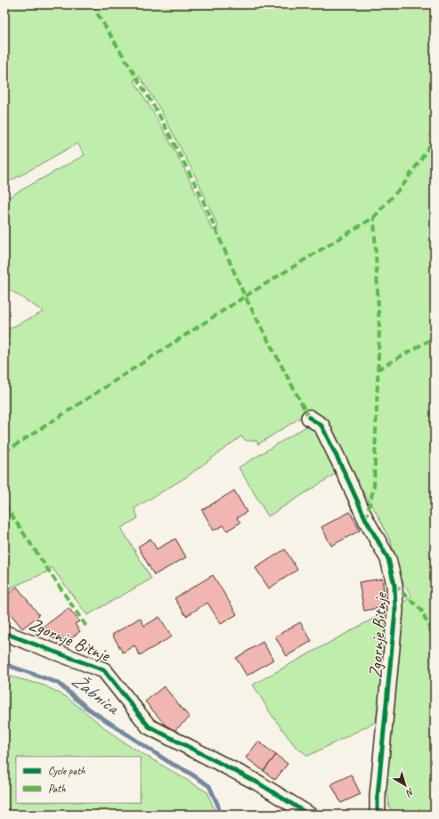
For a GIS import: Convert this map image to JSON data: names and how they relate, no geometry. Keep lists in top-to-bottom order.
{
  "streets": {
    "street": ["Zgornje Bitnje"]
  },
  "water": ["Žabnica"],
  "legend": ["Cycle path", "Path"],
  "north": "bottom right"
}
